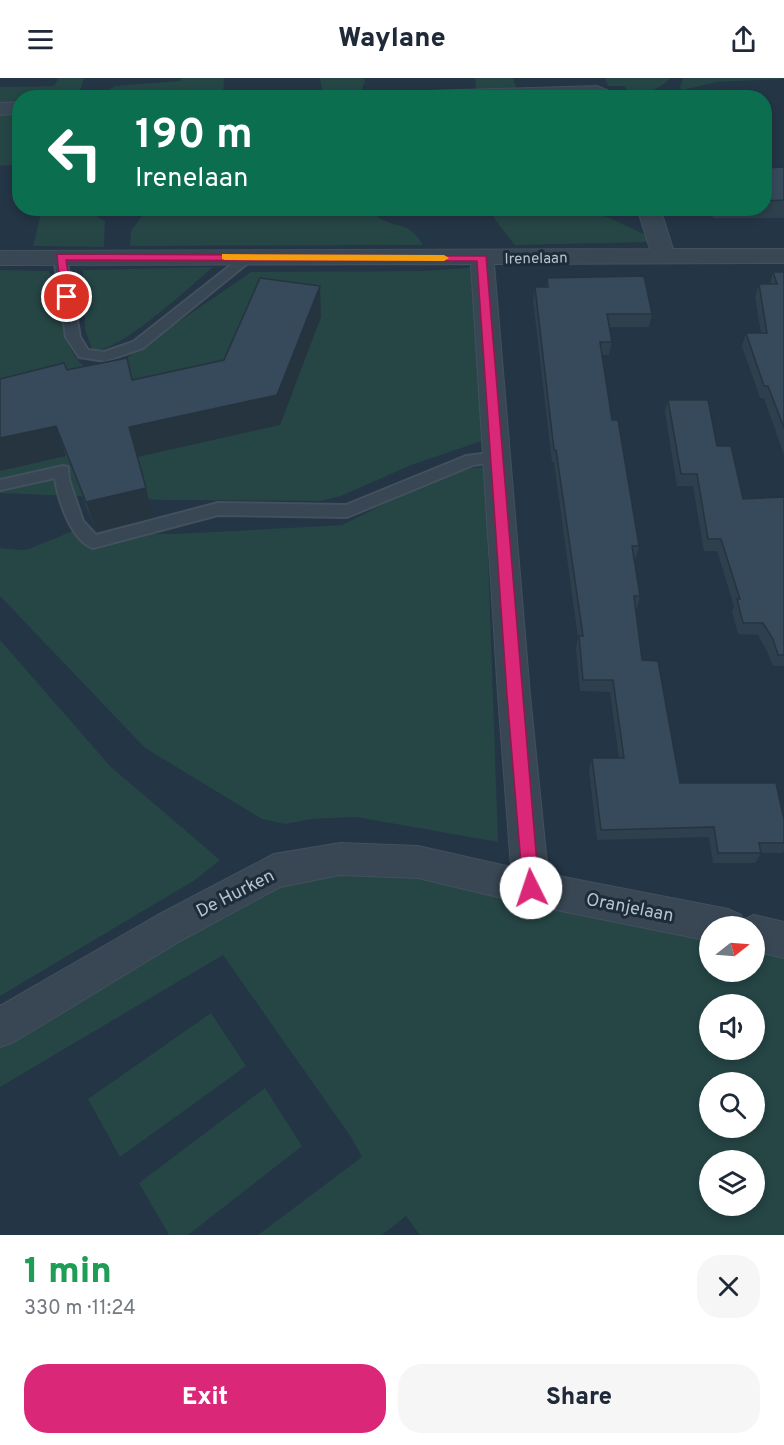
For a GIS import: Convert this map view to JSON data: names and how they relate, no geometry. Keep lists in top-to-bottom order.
{
  "streets": {
    "street": ["Irenelaan", "De Hurken", "Oranjelaan"]
  },
  "crossings": [
    ["De Hurken", "Oranjelaan"]
  ],
  "north": "right",
  "page": {
    "header": "Waylane",
    "turn": ["190 m", "Irenelaan"],
    "heading": ["1 min", "330 m · 11:24"],
    "buttons": ["Exit", "Share"]
  }
}
